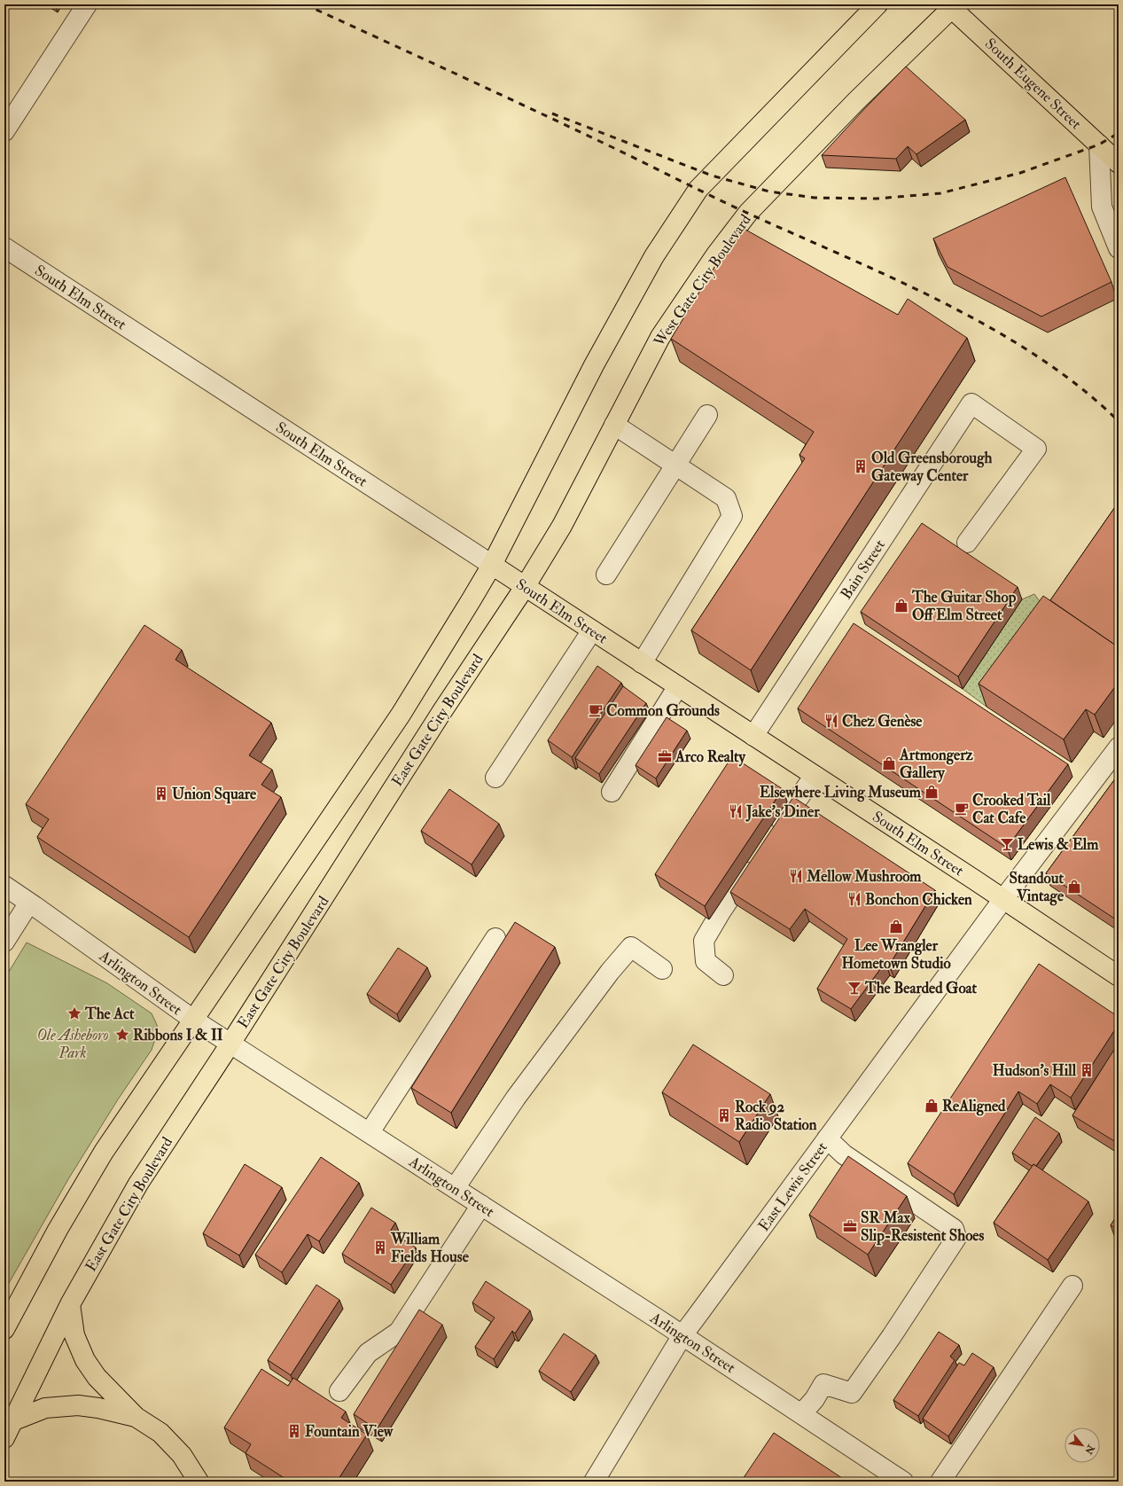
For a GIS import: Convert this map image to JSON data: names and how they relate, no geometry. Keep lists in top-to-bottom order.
{
  "streets": {
    "main road": [
      "South Eugene Street",
      "West Gate City Boulevard",
      "South Elm Street",
      "East Gate City Boulevard"
    ],
    "street": ["Bain Street", "Arlington Street", "East Lewis Street"]
  },
  "crossings": [
    ["South Eugene Street", "West Gate City Boulevard"],
    ["West Gate City Boulevard", "South Elm Street"],
    ["West Gate City Boulevard", "East Gate City Boulevard"],
    ["South Elm Street", "Bain Street"],
    ["South Elm Street", "East Gate City Boulevard"],
    ["South Elm Street", "East Lewis Street"],
    ["East Gate City Boulevard", "Arlington Street"],
    ["Arlington Street", "East Lewis Street"]
  ],
  "parks": ["Ole Asheboro Park"],
  "places": {
    "building": [
      "Old Greensborough Gateway Center",
      "Union Square",
      "Hudson's Hill",
      "Rock 92 Radio Station",
      "William Fields House",
      "Fountain View"
    ],
    "shop": [
      "The Guitar Shop Off Elm Street",
      "Artmongerz Gallery",
      "Elsewhere Living Museum",
      "Standout Vintage",
      "Lee Wrangler Hometown Studio",
      "ReAligned"
    ],
    "cafe": ["Common Grounds", "Crooked Tail Cat Cafe"],
    "restaurant": [
      "Chez Genèse",
      "Jake's Diner",
      "Mellow Mushroom",
      "Bonchon Chicken"
    ],
    "office": ["Arco Realty", "SR Max Slip-Resistent Shoes"],
    "bar": ["Lewis & Elm", "The Bearded Goat"],
    "place": ["The Act", "Ribbons I & II"]
  },
  "north": "bottom right"
}
